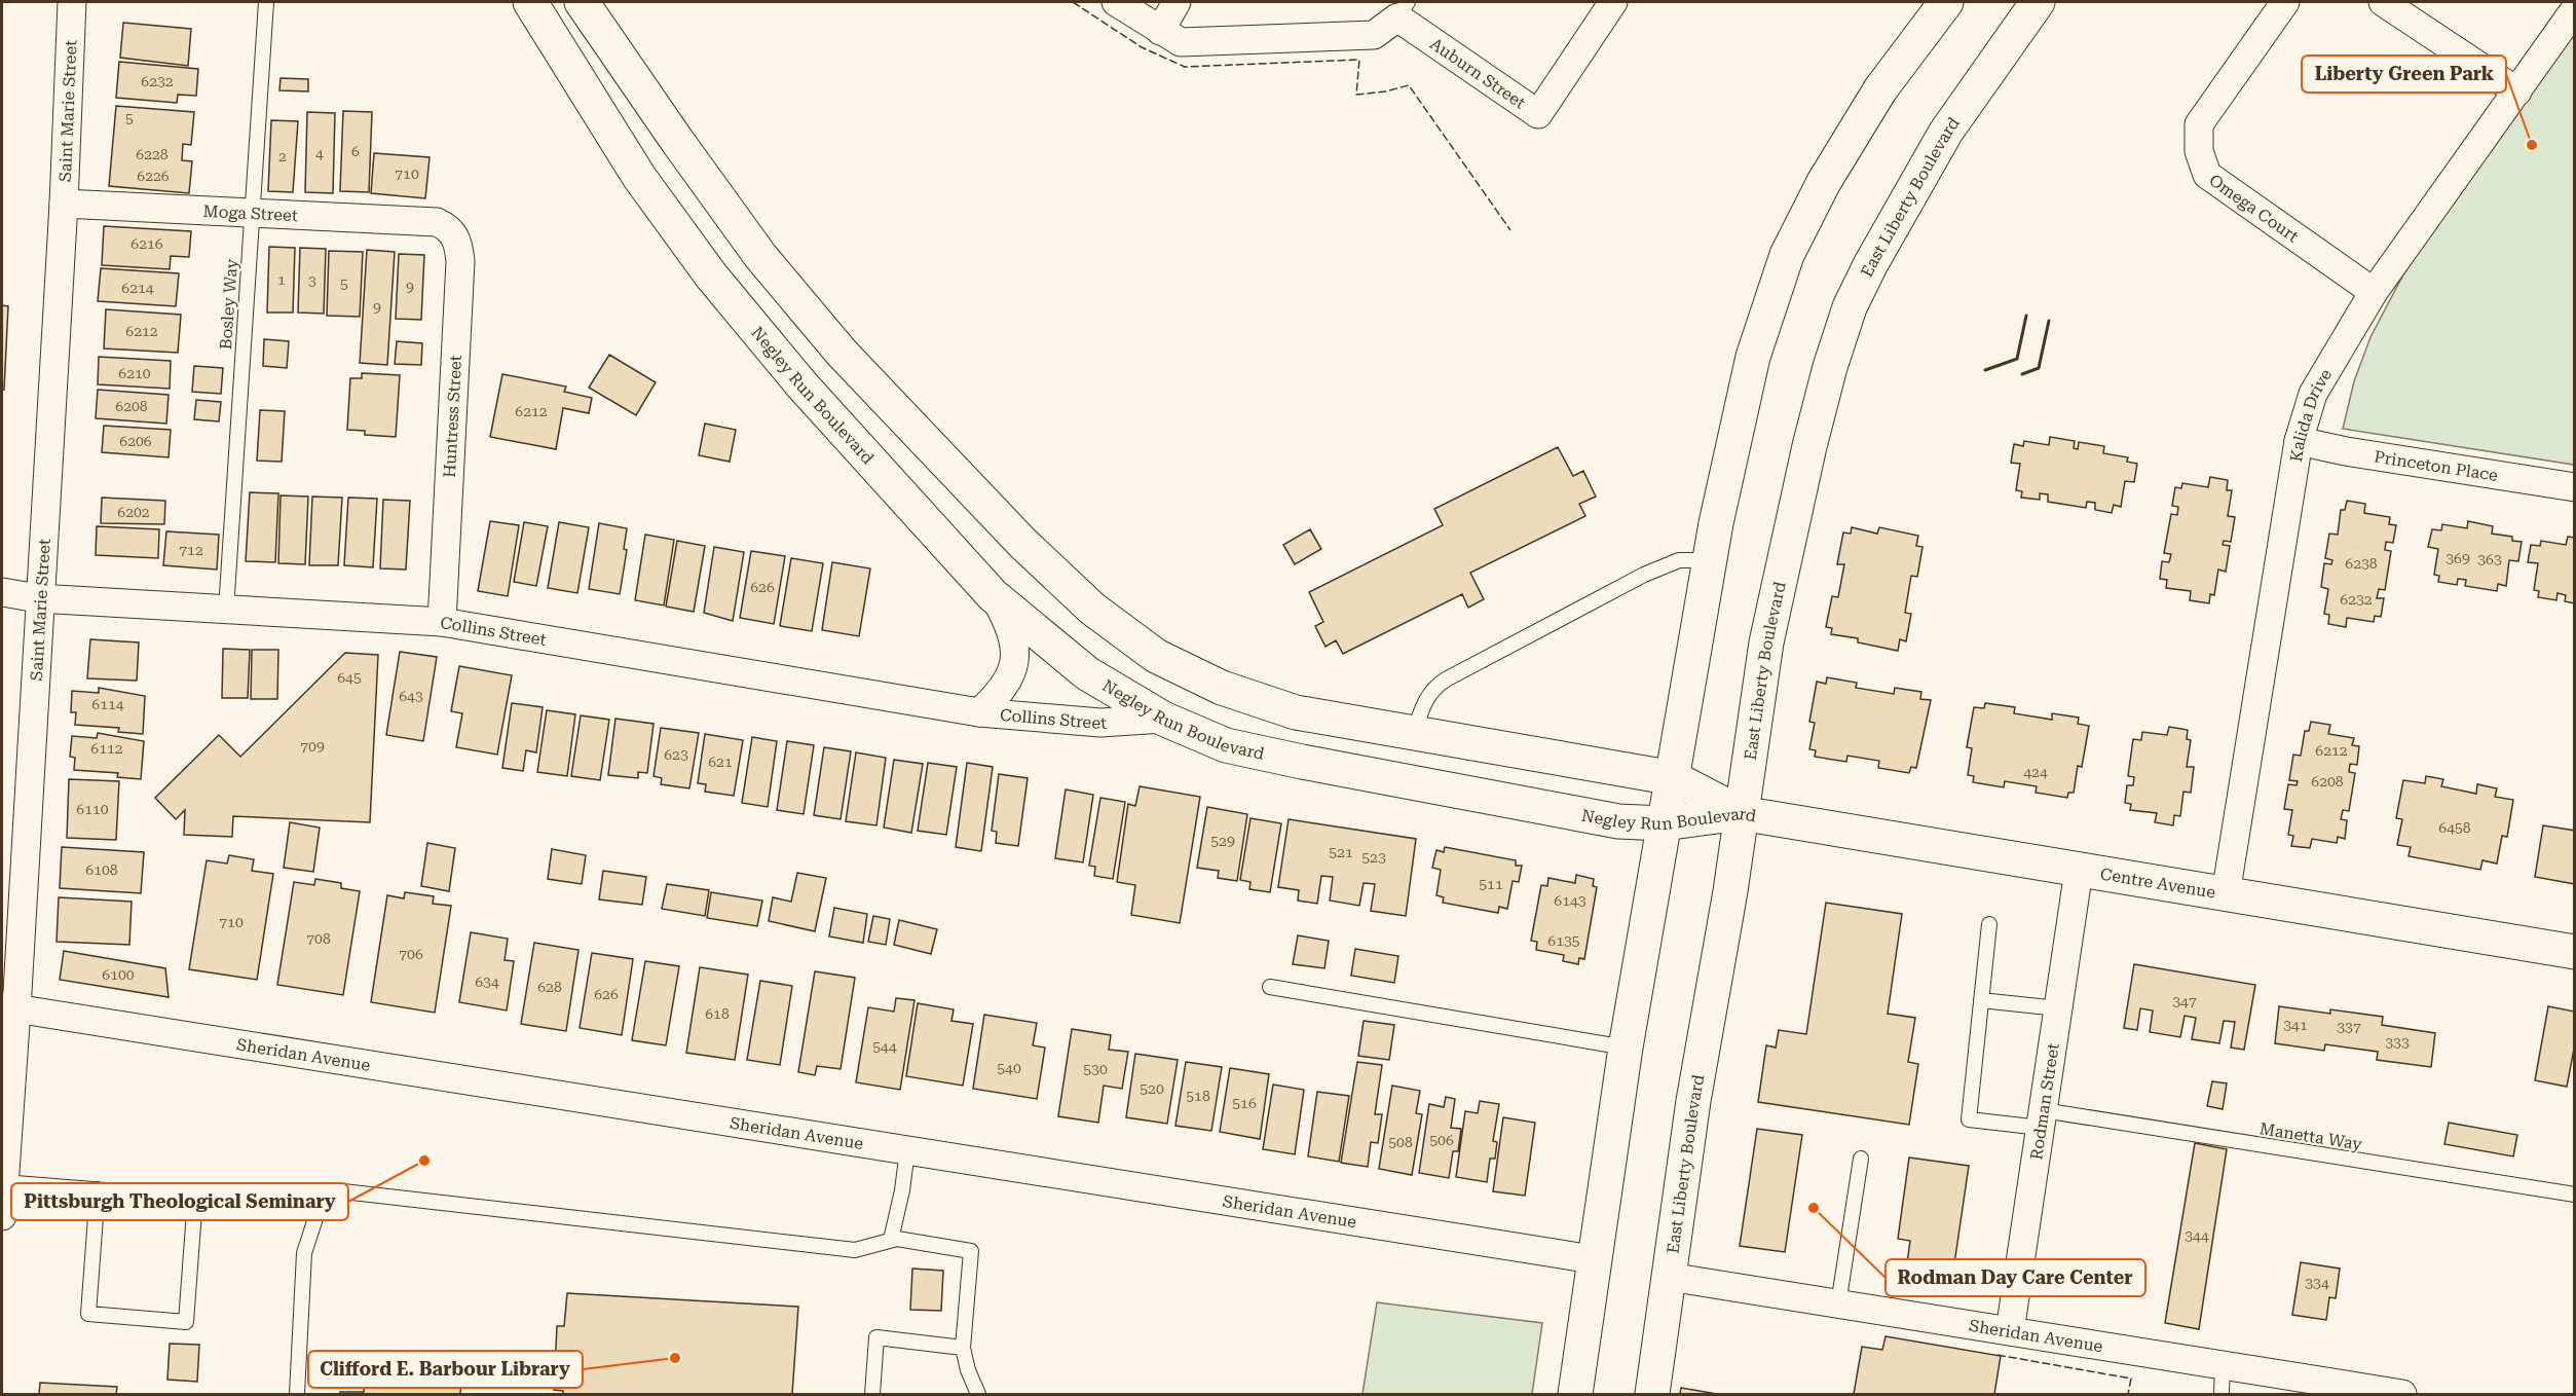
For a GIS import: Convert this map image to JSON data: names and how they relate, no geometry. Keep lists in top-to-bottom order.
{
  "streets": {
    "main road": ["East Liberty Boulevard", "Negley Run Boulevard", "Centre Avenue"],
    "street": [
      "Auburn Street",
      "Saint Marie Street",
      "Omega Court",
      "Moga Street",
      "Huntress Street",
      "Kalida Drive",
      "Princeton Place",
      "Collins Street",
      "Sheridan Avenue",
      "Rodman Street"
    ],
    "lane": ["Bosley Way", "Manetta Way"]
  },
  "crossings": [
    ["Saint Marie Street", "Moga Street"],
    ["Saint Marie Street", "Collins Street"],
    ["Saint Marie Street", "Sheridan Avenue"],
    ["East Liberty Boulevard", "Negley Run Boulevard"],
    ["East Liberty Boulevard", "Centre Avenue"],
    ["East Liberty Boulevard", "Sheridan Avenue"],
    ["Omega Court", "Kalida Drive"],
    ["Moga Street", "Bosley Way"],
    ["Moga Street", "Huntress Street"],
    ["Bosley Way", "Collins Street"],
    ["Negley Run Boulevard", "Collins Street"],
    ["Negley Run Boulevard", "Centre Avenue"],
    ["Huntress Street", "Collins Street"],
    ["Kalida Drive", "Princeton Place"],
    ["Kalida Drive", "Centre Avenue"],
    ["Centre Avenue", "Rodman Street"],
    ["Sheridan Avenue", "Rodman Street"],
    ["Rodman Street", "Manetta Way"]
  ],
  "places": [
    "Liberty Green Park",
    "Pittsburgh Theological Seminary",
    "Rodman Day Care Center",
    "Clifford E. Barbour Library"
  ],
  "house_numbers": [
    "6232",
    "5",
    "6",
    "4",
    "6228",
    "2",
    "710",
    "6226",
    "6216",
    "1",
    "3",
    "5",
    "9",
    "6214",
    "9",
    "6212",
    "6210",
    "6208",
    "6212",
    "6206",
    "6202",
    "712",
    "369",
    "363",
    "6238",
    "626",
    "6232",
    "645",
    "643",
    "6114",
    "709",
    "6112",
    "6212",
    "623",
    "621",
    "424",
    "6208",
    "6110",
    "6458",
    "529",
    "521",
    "523",
    "6108",
    "511",
    "6143",
    "710",
    "708",
    "6135",
    "706",
    "6100",
    "634",
    "628",
    "626",
    "347",
    "618",
    "341",
    "337",
    "333",
    "544",
    "540",
    "530",
    "520",
    "518",
    "516",
    "506",
    "508",
    "344",
    "334"
  ]
}
